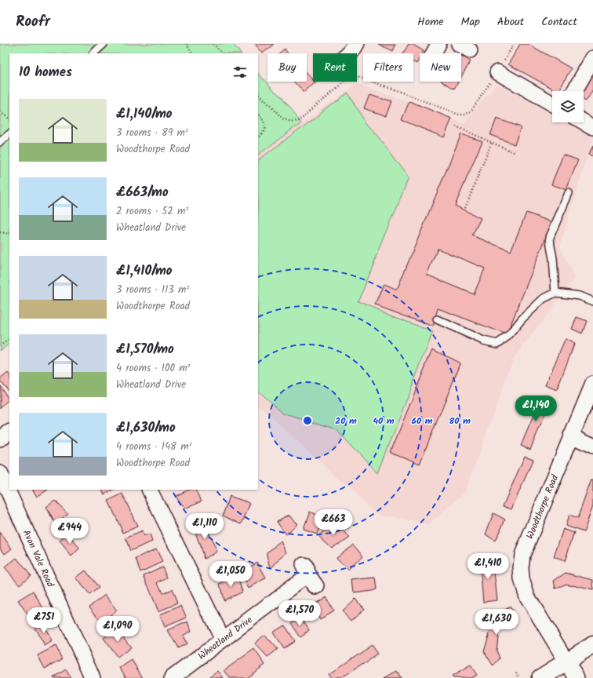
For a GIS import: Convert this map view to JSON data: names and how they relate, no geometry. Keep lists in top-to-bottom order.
{
  "streets": {
    "street": ["Woodthorpe Road", "Avon Vale Road", "Wheatland Drive"]
  },
  "page": {
    "header": "Roofr",
    "nav": [
      "Home",
      "Map",
      "About",
      "Contact"
    ],
    "chip": [
      "Buy",
      "Rent",
      "Filters",
      "New"
    ],
    "heading": "10 homes",
    "list": [
      {
        "name": "£1,140/mo",
        "note": "3 rooms · 89 m² · Woodthorpe Road"
      },
      {
        "name": "£663/mo",
        "note": "2 rooms · 52 m² · Wheatland Drive"
      },
      {
        "name": "£1,410/mo",
        "note": "3 rooms · 113 m² · Woodthorpe Road"
      },
      {
        "name": "£1,570/mo",
        "note": "4 rooms · 100 m² · Wheatland Drive"
      },
      {
        "name": "£1,630/mo",
        "note": "4 rooms · 148 m² · Woodthorpe Road"
      }
    ],
    "price": [
      "£1,140",
      "£663",
      "£1,110",
      "£944",
      "£1,410",
      "£1,050",
      "£1,570",
      "£751",
      "£1,630",
      "£1,090"
    ]
  },
  "rings": [
    "20 m",
    "40 m",
    "60 m",
    "80 m"
  ]
}
